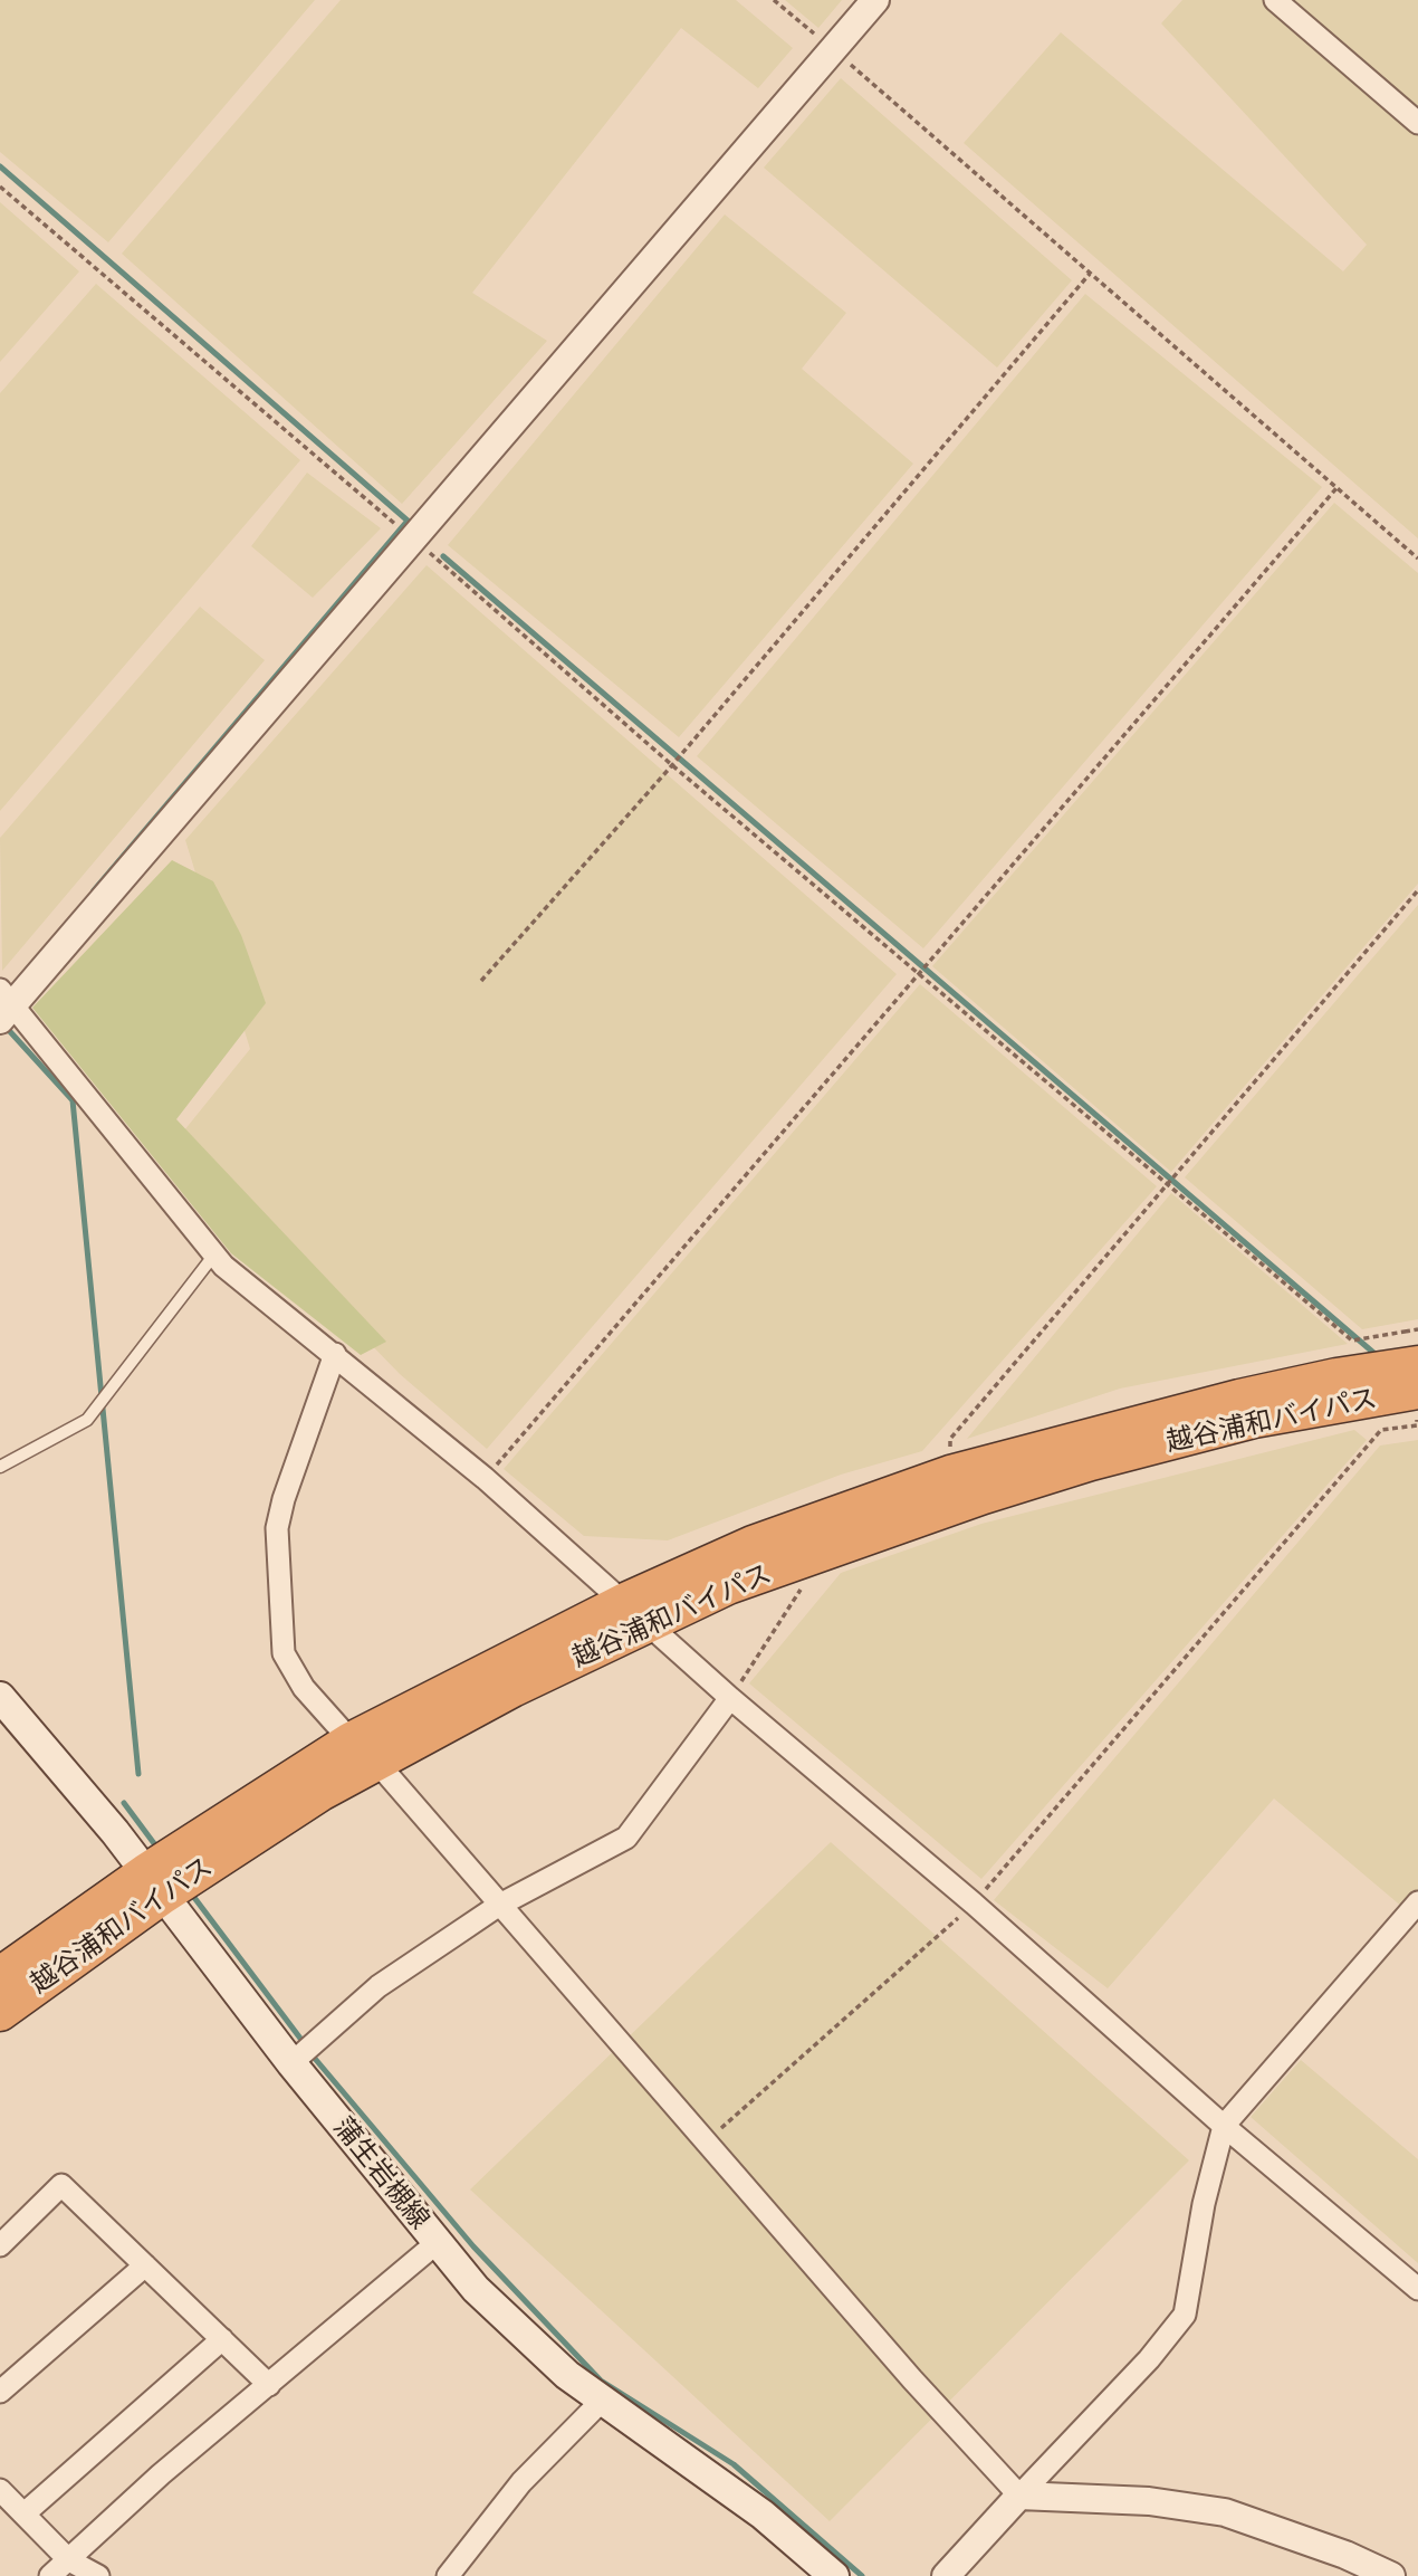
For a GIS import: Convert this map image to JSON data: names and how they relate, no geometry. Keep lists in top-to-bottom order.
{
  "streets": {
    "highway": ["越谷浦和バイパス"],
    "main road": ["蒲生岩槻線"]
  },
  "crossings": [
    ["越谷浦和バイパス", "蒲生岩槻線"]
  ]
}
